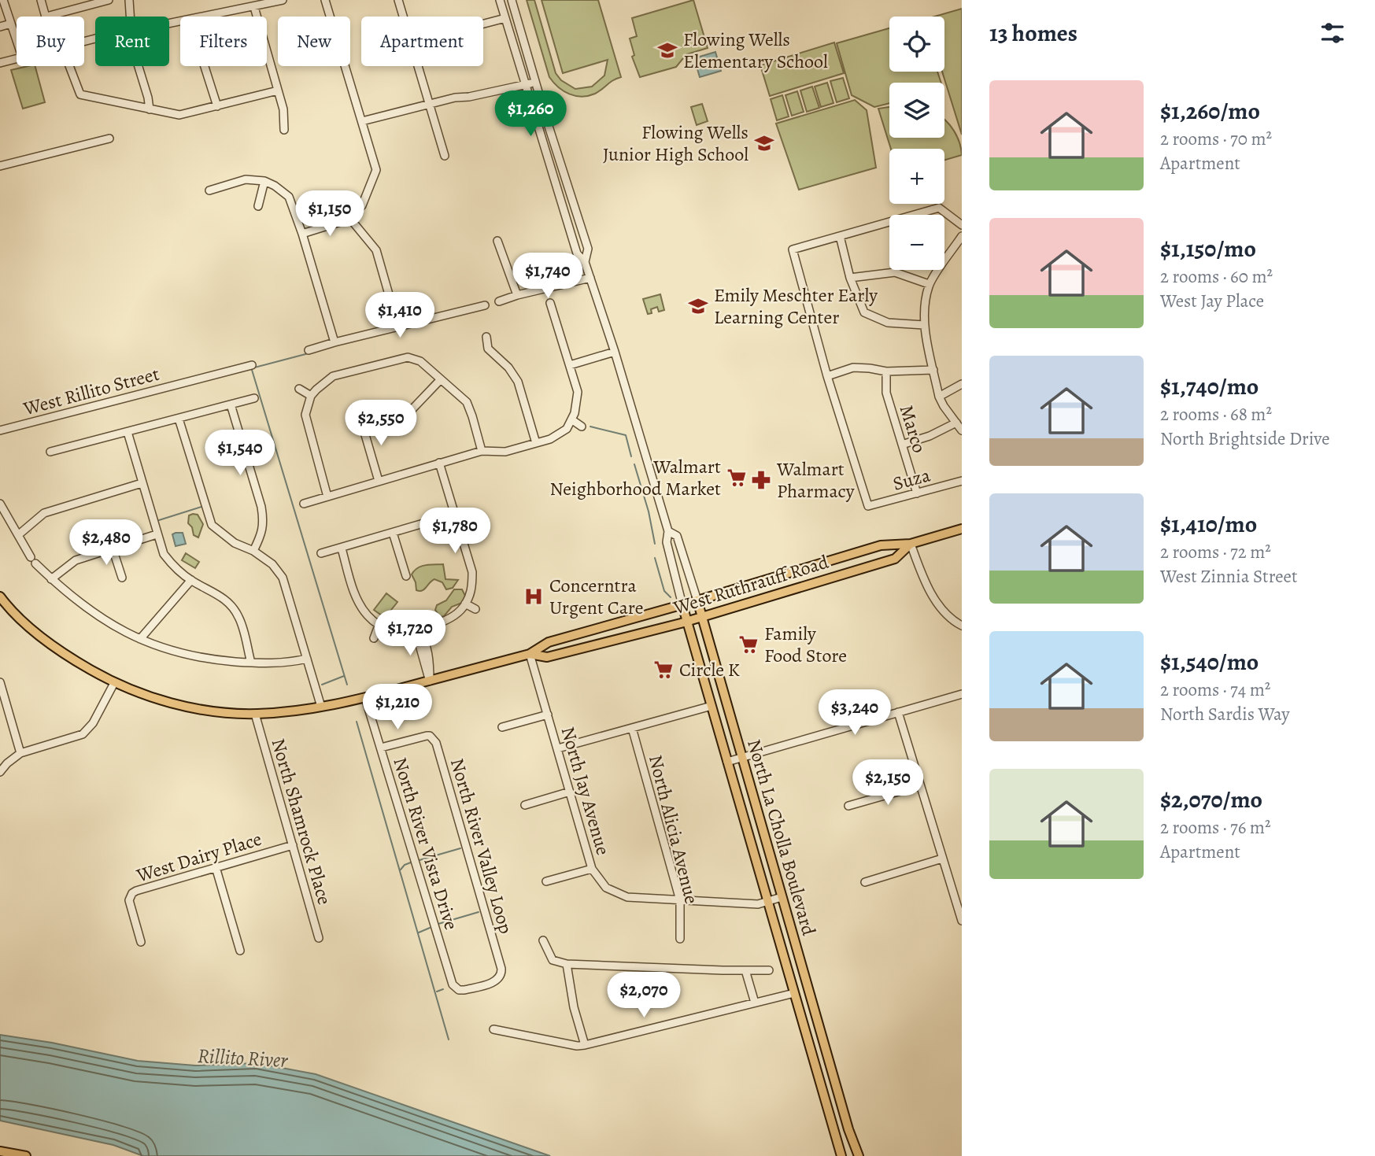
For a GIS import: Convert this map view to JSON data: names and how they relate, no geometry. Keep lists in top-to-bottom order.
{
  "streets": {
    "main road": ["West Ruthrauff Road", "North La Cholla Boulevard"],
    "street": [
      "West Rillito Street",
      "Marco",
      "Suza",
      "North Jay Avenue",
      "North Shamrock Place",
      "North Alicia Avenue",
      "North River Vista Drive",
      "North River Valley Loop",
      "West Dairy Place"
    ]
  },
  "crossings": [
    ["Marco", "Suza"],
    ["West Ruthrauff Road", "North Jay Avenue"],
    ["West Ruthrauff Road", "North Shamrock Place"],
    ["West Ruthrauff Road", "North La Cholla Boulevard"],
    ["West Ruthrauff Road", "North River Vista Drive"],
    ["North Jay Avenue", "North Alicia Avenue"],
    ["North Jay Avenue", "North La Cholla Boulevard"],
    ["North Shamrock Place", "West Dairy Place"],
    ["North River Vista Drive", "North River Valley Loop"]
  ],
  "water": ["Rillito River"],
  "places": {
    "school or university": ["Flowing Wells Elementary School", "Flowing Wells Junior High School", "Emily Meschter Early Learning Center"],
    "supermarket": ["Walmart Neighborhood Market", "Family Food Store", "Circle K"],
    "pharmacy": ["Walmart Pharmacy"],
    "hospital": ["Concerntra Urgent Care"]
  },
  "page": {
    "heading": "13 homes",
    "map_buttons": ["+", "−"],
    "chip": [
      "Buy",
      "Rent",
      "Filters",
      "New",
      "Apartment"
    ],
    "list": [
      {
        "name": "$1,260/mo",
        "note": "2 rooms · 70 m² · Apartment"
      },
      {
        "name": "$1,150/mo",
        "note": "2 rooms · 60 m² · West Jay Place"
      },
      {
        "name": "$1,740/mo",
        "note": "2 rooms · 68 m² · North Brightside Drive"
      },
      {
        "name": "$1,410/mo",
        "note": "2 rooms · 72 m² · West Zinnia Street"
      },
      {
        "name": "$1,540/mo",
        "note": "2 rooms · 74 m² · North Sardis Way"
      },
      {
        "name": "$2,070/mo",
        "note": "2 rooms · 76 m² · Apartment"
      }
    ],
    "price": [
      "$1,260",
      "$1,150",
      "$1,740",
      "$1,410",
      "$2,550",
      "$1,540",
      "$1,780",
      "$2,480",
      "$1,720",
      "$1,210",
      "$3,240",
      "$2,150",
      "$2,070"
    ]
  }
}
